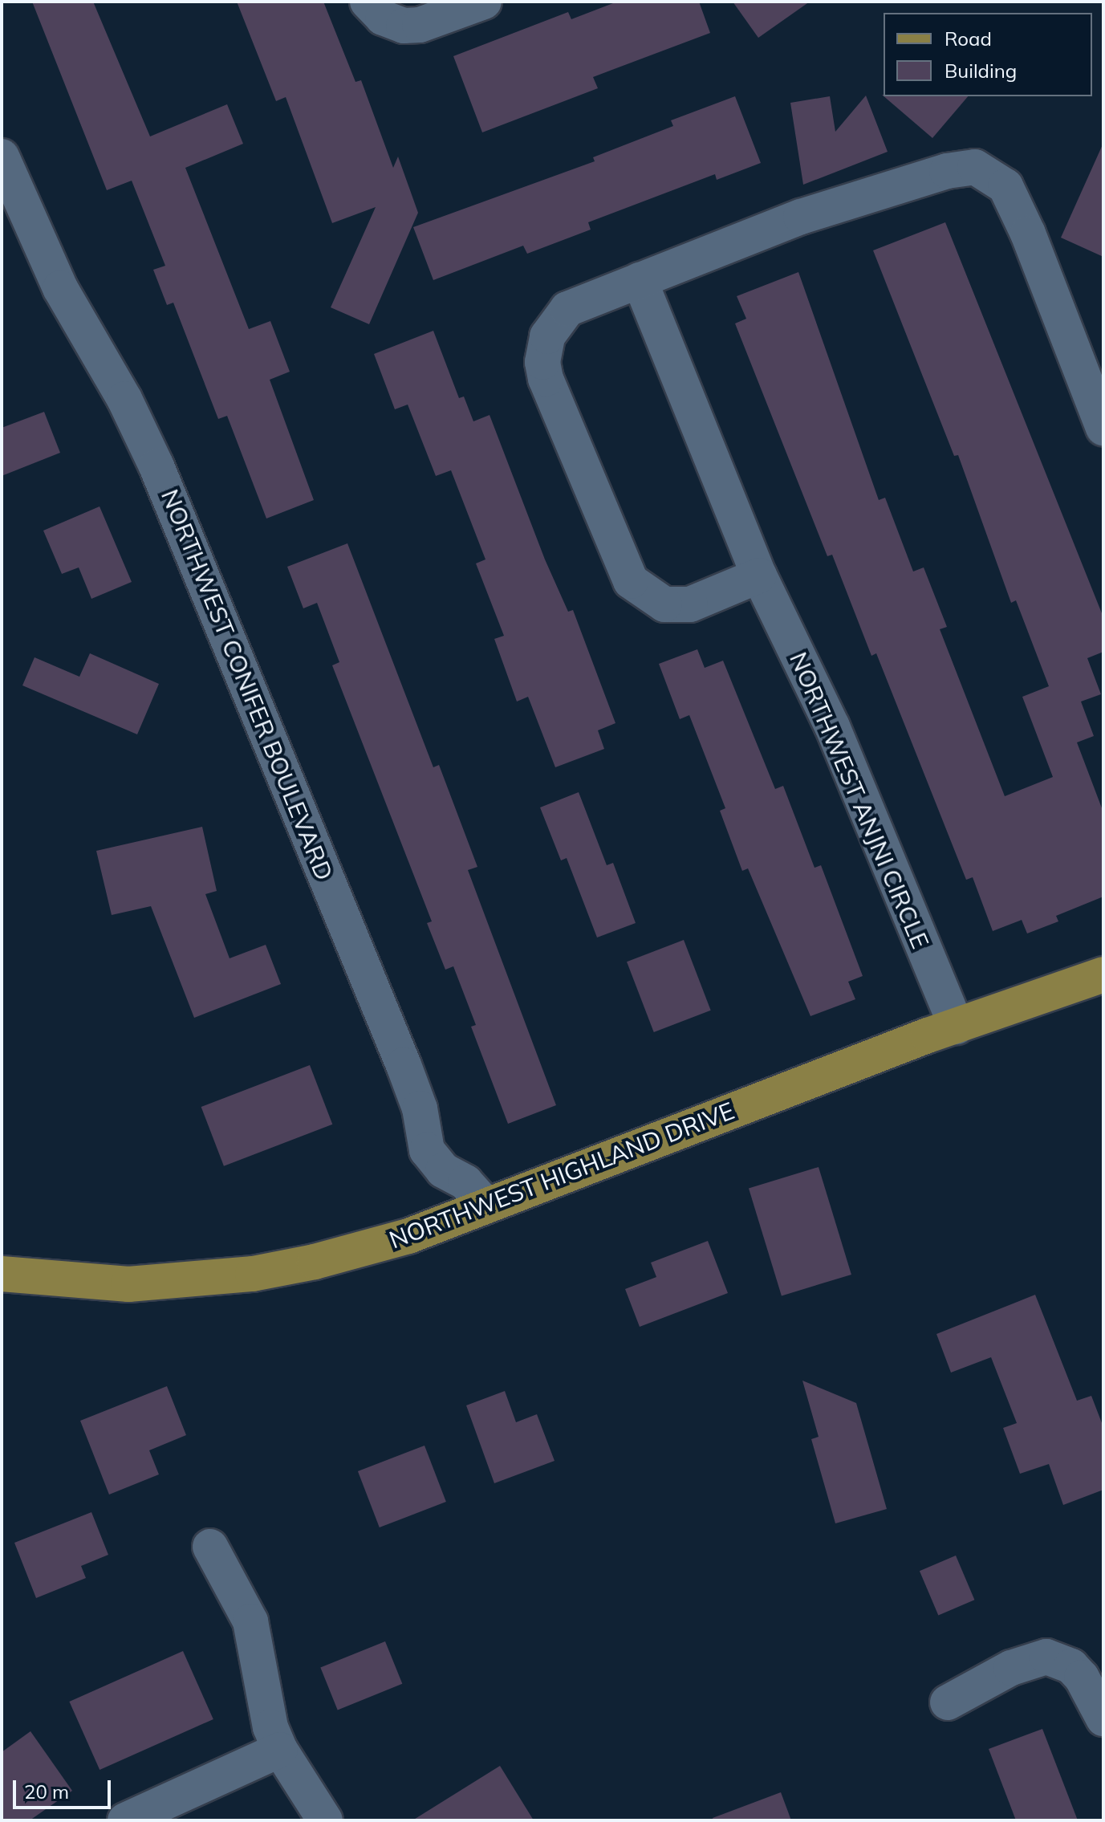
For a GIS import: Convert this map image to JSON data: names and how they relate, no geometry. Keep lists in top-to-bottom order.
{
  "streets": {
    "main road": ["NORTHWEST HIGHLAND DRIVE"],
    "street": ["NORTHWEST CONIFER BOULEVARD", "NORTHWEST ANJNI CIRCLE"]
  },
  "crossings": [
    ["NORTHWEST CONIFER BOULEVARD", "NORTHWEST HIGHLAND DRIVE"],
    ["NORTHWEST ANJNI CIRCLE", "NORTHWEST HIGHLAND DRIVE"]
  ],
  "legend": ["Road", "Building"],
  "scale_bar": "20 m"
}
